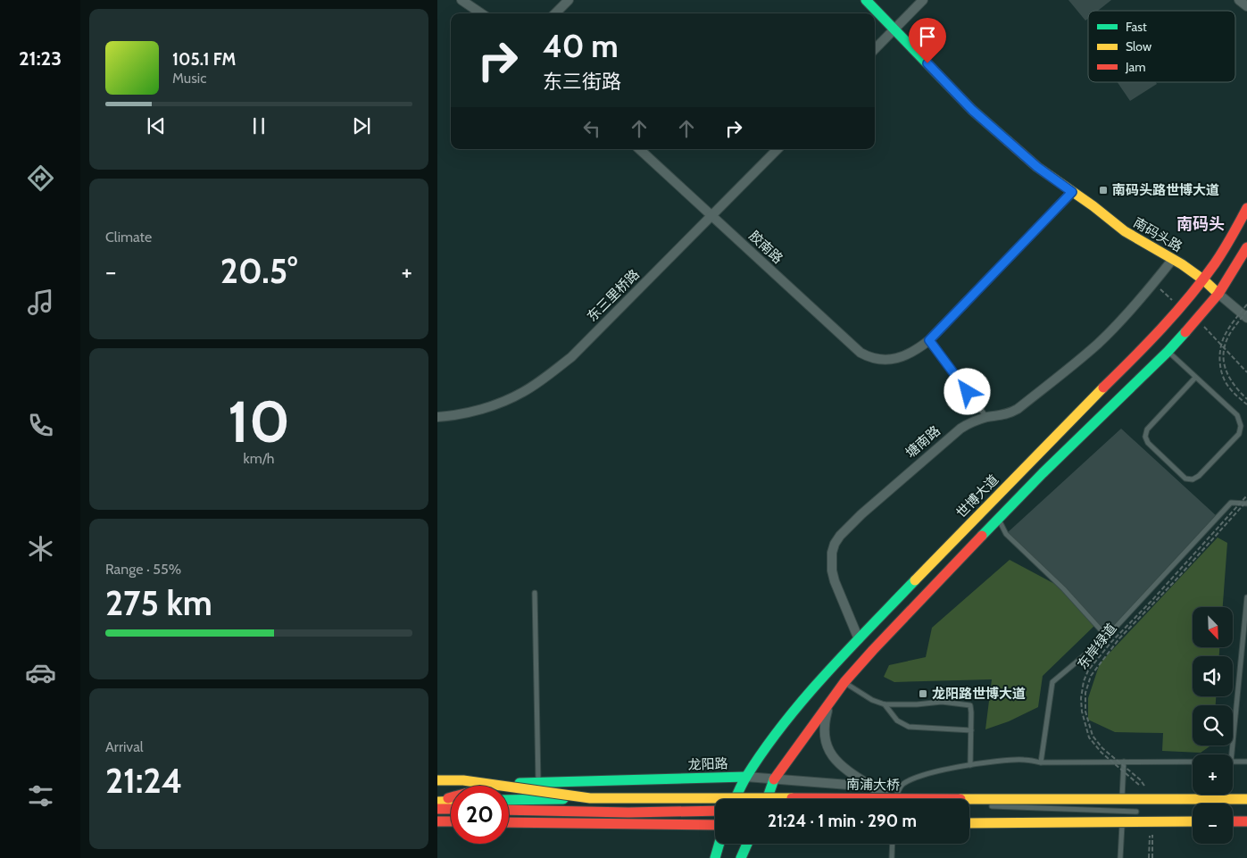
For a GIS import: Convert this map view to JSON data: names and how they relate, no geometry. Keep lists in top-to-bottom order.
{
  "streets": {
    "main road": [
      "南码头路",
      "世博大道",
      "龙阳路",
      "南浦大桥"
    ],
    "street": ["胶南路", "东三里桥路", "塘南路"],
    "path": ["东岸绿道"]
  },
  "crossings": [
    ["南码头路", "塘南路"],
    ["南码头路", "世博大道"],
    ["胶南路", "东三里桥路"],
    ["塘南路", "世博大道"],
    ["世博大道", "龙阳路"]
  ],
  "districts": ["南码头"],
  "places": {
    "transit": ["南码头路世博大道", "龙阳路世博大道"]
  },
  "legend": ["Fast", "Slow", "Jam"],
  "north": "bottom right",
  "page": {
    "tabs": "21:23",
    "turn": ["40 m", "东三街路"],
    "song": ["105.1 FM", "Music"],
    "tile": [
      "Climate",
      ["10", "km/h"],
      ["Range · 55%", "275 km"],
      ["Arrival", "21:24"]
    ],
    "heat": ["−", "20.5°", "+"],
    "map_buttons": ["+", "−"],
    "limit": "20",
    "trip": "21:24 · 1 min · 290 m"
  }
}
